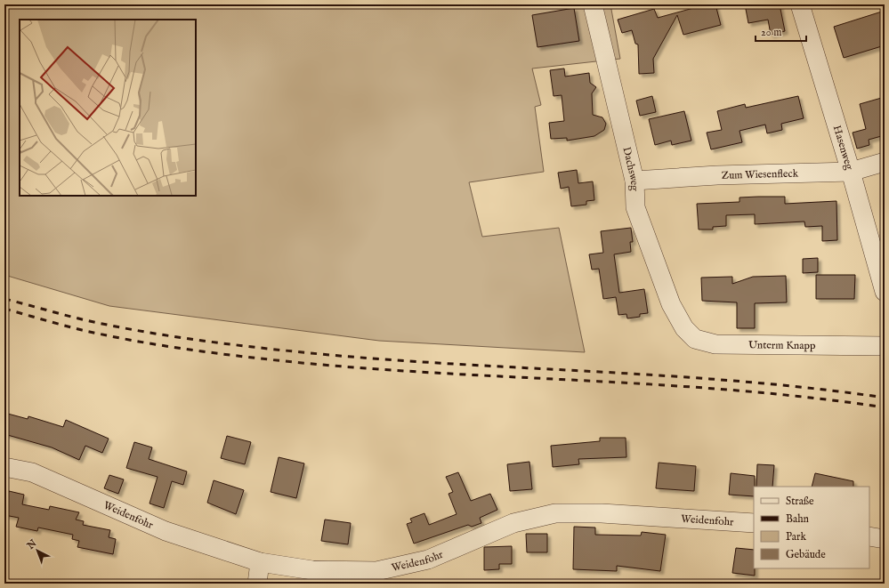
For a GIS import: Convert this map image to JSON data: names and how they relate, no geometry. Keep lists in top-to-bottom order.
{
  "streets": {
    "street": [
      "Hasenweg",
      "Dachsweg",
      "Zum Wiesenfleck",
      "Unterm Knapp",
      "Weidenfohr"
    ]
  },
  "crossings": [
    ["Hasenweg", "Zum Wiesenfleck"],
    ["Dachsweg", "Zum Wiesenfleck"],
    ["Dachsweg", "Unterm Knapp"]
  ],
  "legend": [
    "Straße",
    "Bahn",
    "Park",
    "Gebäude"
  ],
  "scale_bar": "20 m",
  "north": "top left"
}
